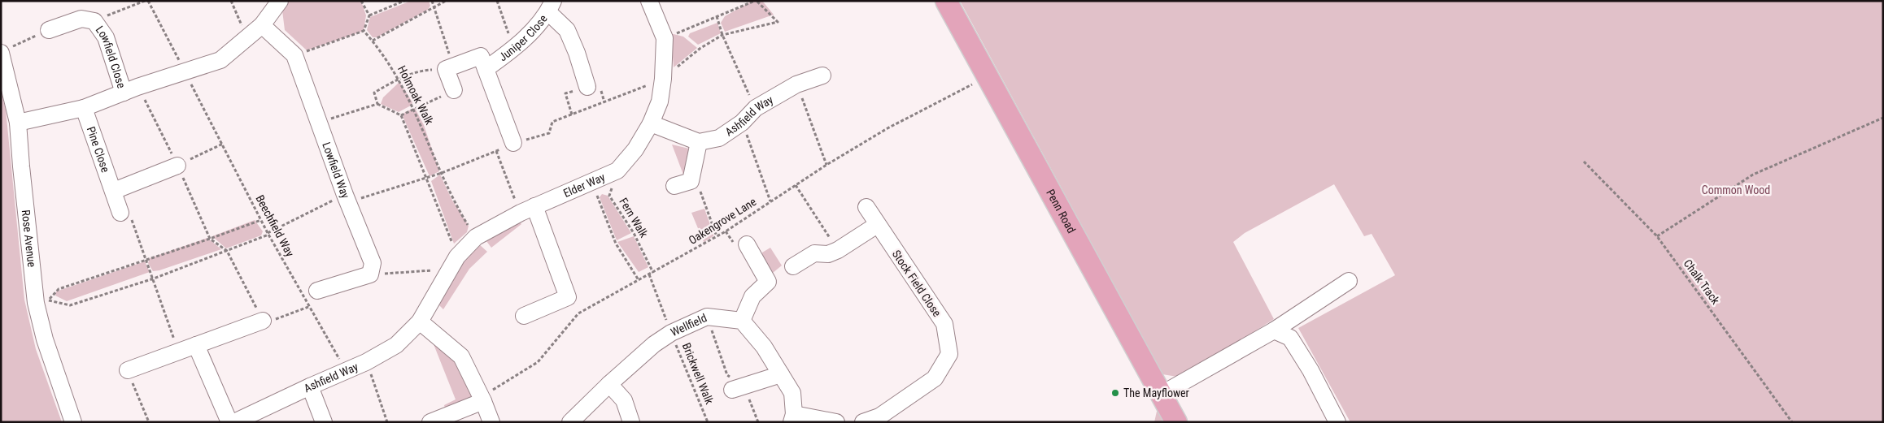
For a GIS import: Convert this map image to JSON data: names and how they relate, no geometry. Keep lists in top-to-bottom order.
{
  "streets": {
    "main road": ["Penn Road"],
    "street": [
      "Juniper Close",
      "Lowfield Close",
      "Ashfield Way",
      "Pine Close",
      "Lowfield Way",
      "Elder Way",
      "Rose Avenue",
      "Stock Field Close",
      "Wellfield"
    ],
    "path": [
      "Holmoak Walk",
      "Fern Walk",
      "Oakengrove Lane",
      "Beechfield Way",
      "Chalk Track",
      "Brickwell Walk"
    ]
  },
  "crossings": [
    ["Holmoak Walk", "Elder Way"],
    ["Ashfield Way", "Elder Way"],
    ["Ashfield Way", "Beechfield Way"],
    ["Elder Way", "Fern Walk"],
    ["Penn Road", "Oakengrove Lane"],
    ["Fern Walk", "Oakengrove Lane"],
    ["Oakengrove Lane", "Brickwell Walk"],
    ["Wellfield", "Brickwell Walk"]
  ],
  "parks": ["Common Wood"],
  "places": ["The Mayflower"]
}
